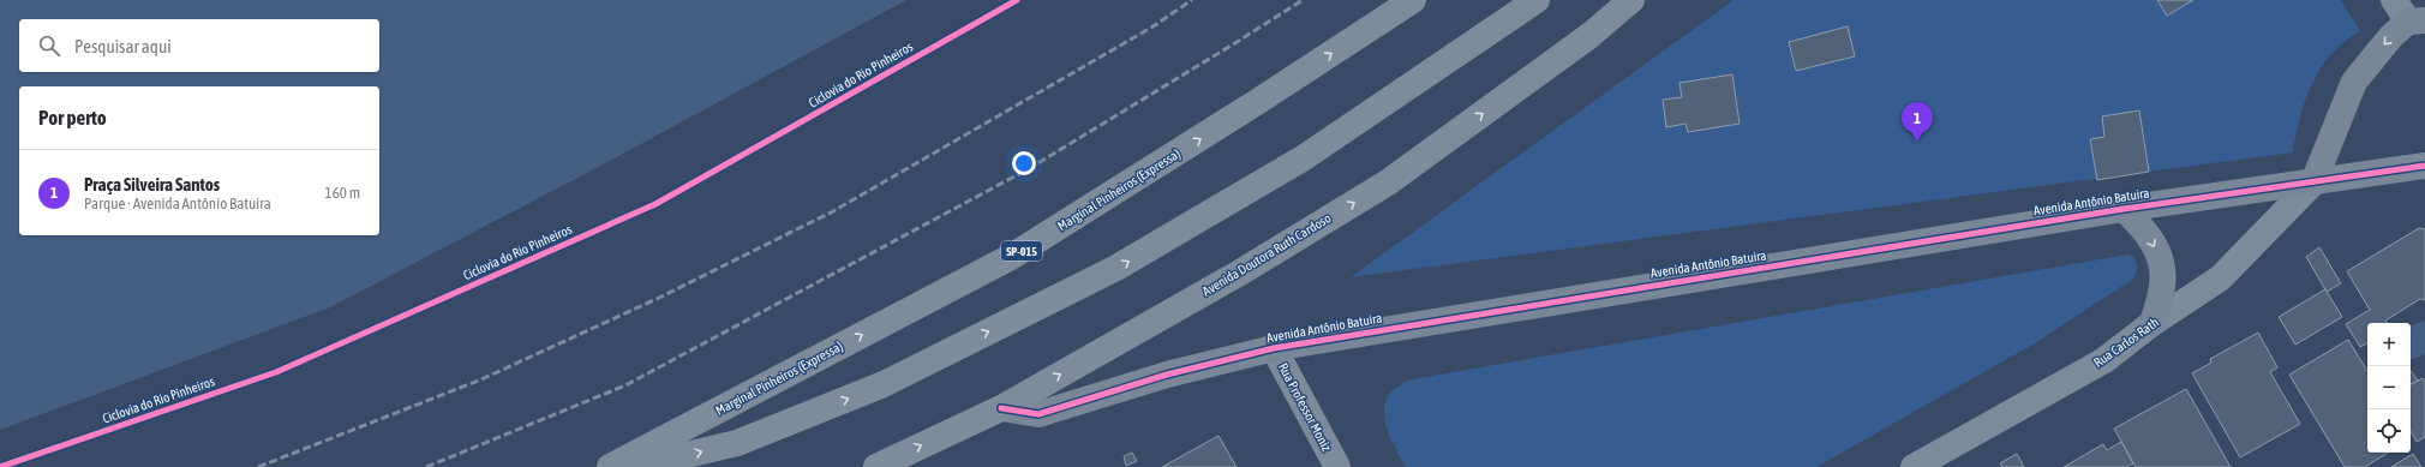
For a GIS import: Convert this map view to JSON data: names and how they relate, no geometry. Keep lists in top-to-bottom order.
{
  "streets": {
    "highway": ["Marginal Pinheiros (Expressa)", "SP-015", "Avenida Doutora Ruth Cardoso"],
    "street": ["Avenida Antônio Batuira", "Rua Carlos Rath", "Rua Professor Moniz"],
    "cycle path": ["Ciclovia do Rio Pinheiros"]
  },
  "crossings": [
    ["Avenida Antônio Batuira", "Avenida Doutora Ruth Cardoso"],
    ["Avenida Antônio Batuira", "Rua Carlos Rath"],
    ["Avenida Antônio Batuira", "Rua Professor Moniz"]
  ],
  "page": {
    "search": "Pesquisar aqui",
    "heading": "Por perto",
    "pins": "1",
    "list": [
      {
        "mark": "1",
        "name": "Praça Silveira Santos",
        "note": "Parque · Avenida Antônio Batuira",
        "value": "160 m"
      }
    ],
    "map_buttons": ["+", "−"]
  }
}
